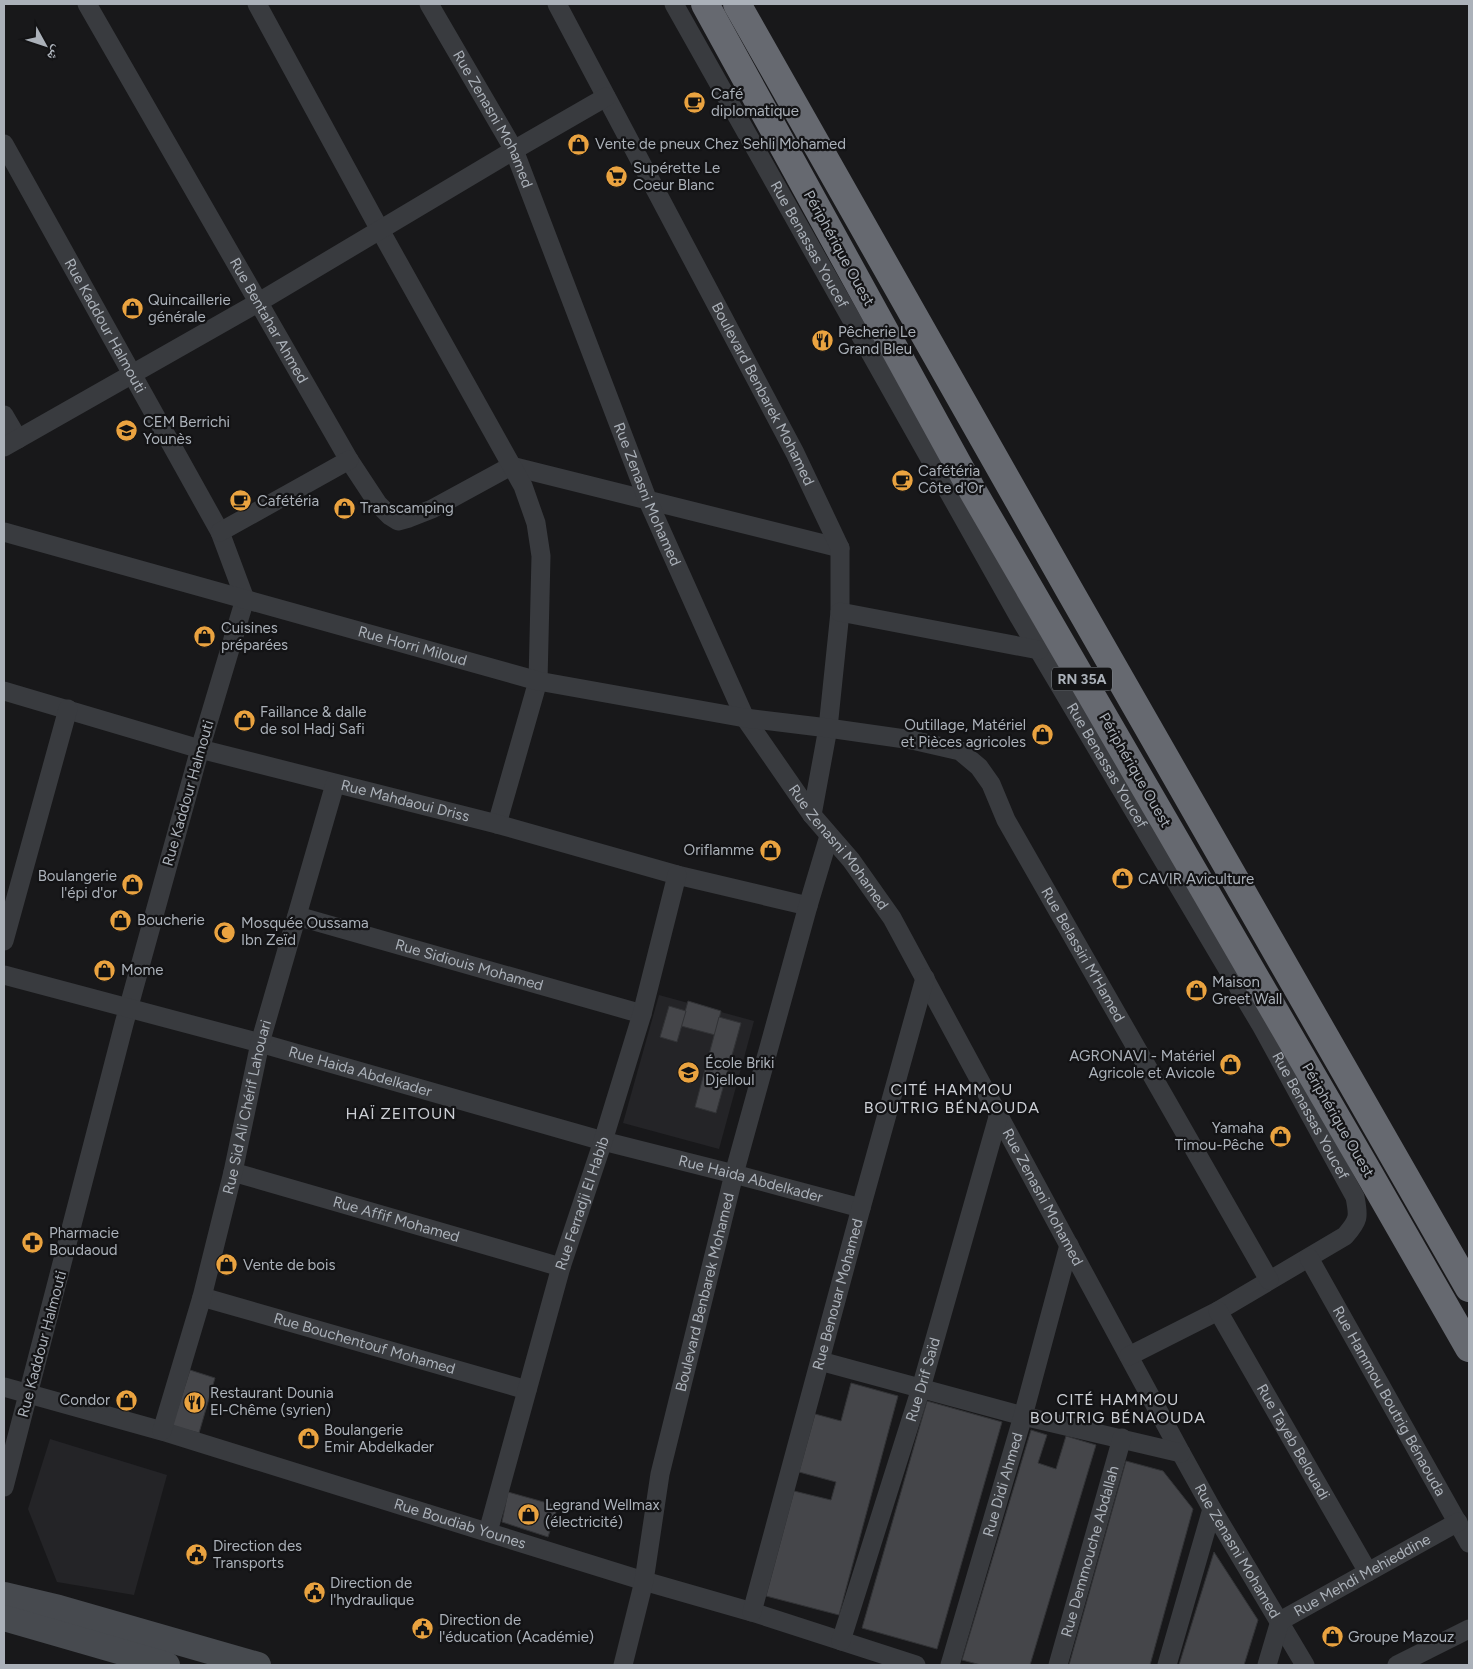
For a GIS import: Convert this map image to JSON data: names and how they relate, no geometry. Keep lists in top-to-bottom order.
{
  "streets": {
    "highway": ["Périphérique Ouest", "RN 35A"],
    "street": [
      "Rue Zenasni Mohamed",
      "Rue Benassas Youcef",
      "Rue Bentahar Ahmed",
      "Rue Kaddour Halmouti",
      "Boulevard Benbarek Mohamed",
      "Rue Horri Miloud",
      "Rue Mahdaoui Driss",
      "Rue Belassiri M'Hamed",
      "Rue Sidiouis Mohamed",
      "Rue Haida Abdelkader",
      "Rue Sid Ali Chérif Lahouari",
      "Rue Ferradji El Habib",
      "Rue Affif Mohamed",
      "Rue Benouar Mohamed",
      "Rue Bouchentouf Mohamed",
      "Rue Drif Saïd",
      "Rue Hammou Boutrig Bénaouda",
      "Rue Tayeb Belouadi",
      "Rue Didi Ahmed",
      "Rue Boudiab Younes",
      "Rue Demmouche Abdallah",
      "Rue Mehdi Mehieddine"
    ]
  },
  "crossings": [
    ["Rue Zenasni Mohamed", "Rue Benassas Youcef"],
    ["Rue Zenasni Mohamed", "Boulevard Benbarek Mohamed"],
    ["Rue Zenasni Mohamed", "Rue Horri Miloud"],
    ["Rue Zenasni Mohamed", "Rue Benouar Mohamed"],
    ["Rue Zenasni Mohamed", "Rue Drif Saïd"],
    ["Rue Zenasni Mohamed", "Rue Didi Ahmed"],
    ["Rue Zenasni Mohamed", "Rue Mehdi Mehieddine"],
    ["Rue Benassas Youcef", "Rue Belassiri M'Hamed"],
    ["Rue Benassas Youcef", "Rue Hammou Boutrig Bénaouda"],
    ["Rue Benassas Youcef", "Rue Tayeb Belouadi"],
    ["Rue Kaddour Halmouti", "Rue Horri Miloud"],
    ["Rue Kaddour Halmouti", "Rue Mahdaoui Driss"],
    ["Rue Kaddour Halmouti", "Rue Haida Abdelkader"],
    ["Rue Kaddour Halmouti", "Rue Boudiab Younes"],
    ["Boulevard Benbarek Mohamed", "Rue Horri Miloud"],
    ["Boulevard Benbarek Mohamed", "Rue Mahdaoui Driss"],
    ["Boulevard Benbarek Mohamed", "Rue Belassiri M'Hamed"],
    ["Boulevard Benbarek Mohamed", "Rue Haida Abdelkader"],
    ["Boulevard Benbarek Mohamed", "Rue Boudiab Younes"],
    ["Rue Horri Miloud", "Rue Belassiri M'Hamed"],
    ["Rue Mahdaoui Driss", "Rue Sid Ali Chérif Lahouari"],
    ["Rue Mahdaoui Driss", "Rue Ferradji El Habib"],
    ["Rue Sidiouis Mohamed", "Rue Sid Ali Chérif Lahouari"],
    ["Rue Sidiouis Mohamed", "Rue Ferradji El Habib"],
    ["Rue Haida Abdelkader", "Rue Sid Ali Chérif Lahouari"],
    ["Rue Haida Abdelkader", "Rue Ferradji El Habib"],
    ["Rue Haida Abdelkader", "Rue Benouar Mohamed"],
    ["Rue Sid Ali Chérif Lahouari", "Rue Affif Mohamed"],
    ["Rue Sid Ali Chérif Lahouari", "Rue Bouchentouf Mohamed"],
    ["Rue Sid Ali Chérif Lahouari", "Rue Boudiab Younes"],
    ["Rue Ferradji El Habib", "Rue Affif Mohamed"],
    ["Rue Ferradji El Habib", "Rue Bouchentouf Mohamed"],
    ["Rue Ferradji El Habib", "Rue Boudiab Younes"],
    ["Rue Benouar Mohamed", "Rue Boudiab Younes"],
    ["Rue Drif Saïd", "Rue Boudiab Younes"],
    ["Rue Hammou Boutrig Bénaouda", "Rue Mehdi Mehieddine"],
    ["Rue Tayeb Belouadi", "Rue Mehdi Mehieddine"]
  ],
  "districts": ["CITÉ HAMMOU BOUTRIG BÉNAOUDA", "HAÏ ZEITOUN", "CITÉ HAMMOU BOUTRIG BÉNAOUDA"],
  "places": {
    "cafe": ["Café diplomatique", "Cafétéria Côte d'Or", "Cafétéria"],
    "shop": [
      "Vente de pneux Chez Sehli Mohamed",
      "Quincaillerie générale",
      "Transcamping",
      "Cuisines préparées",
      "Faillance & dalle de sol Hadj Safi",
      "Outillage, Matériel et Pièces agricoles",
      "Oriflamme",
      "CAVIR Aviculture",
      "Boulangerie l'épi d'or",
      "Boucherie",
      "Mome",
      "Maison Greet Wall",
      "AGRONAVI - Matériel Agricole et Avicole",
      "Yamaha Timou-Pêche",
      "Vente de bois",
      "Condor",
      "Boulangerie Emir Abdelkader",
      "Legrand Wellmax (électricité)",
      "Groupe Mazouz"
    ],
    "supermarket": ["Supérette Le Coeur Blanc"],
    "restaurant": ["Pêcherie Le Grand Bleu", "Restaurant Dounia El-Chême (syrien)"],
    "school or university": ["CEM Berrichi Younès", "École Briki Djelloul"],
    "mosque": ["Mosquée Oussama Ibn Zeïd"],
    "pharmacy": ["Pharmacie Boudaoud"],
    "public building": ["Direction des Transports", "Direction de l'hydraulique", "Direction de l'éducation (Académie)"]
  },
  "north": "bottom right"
}
